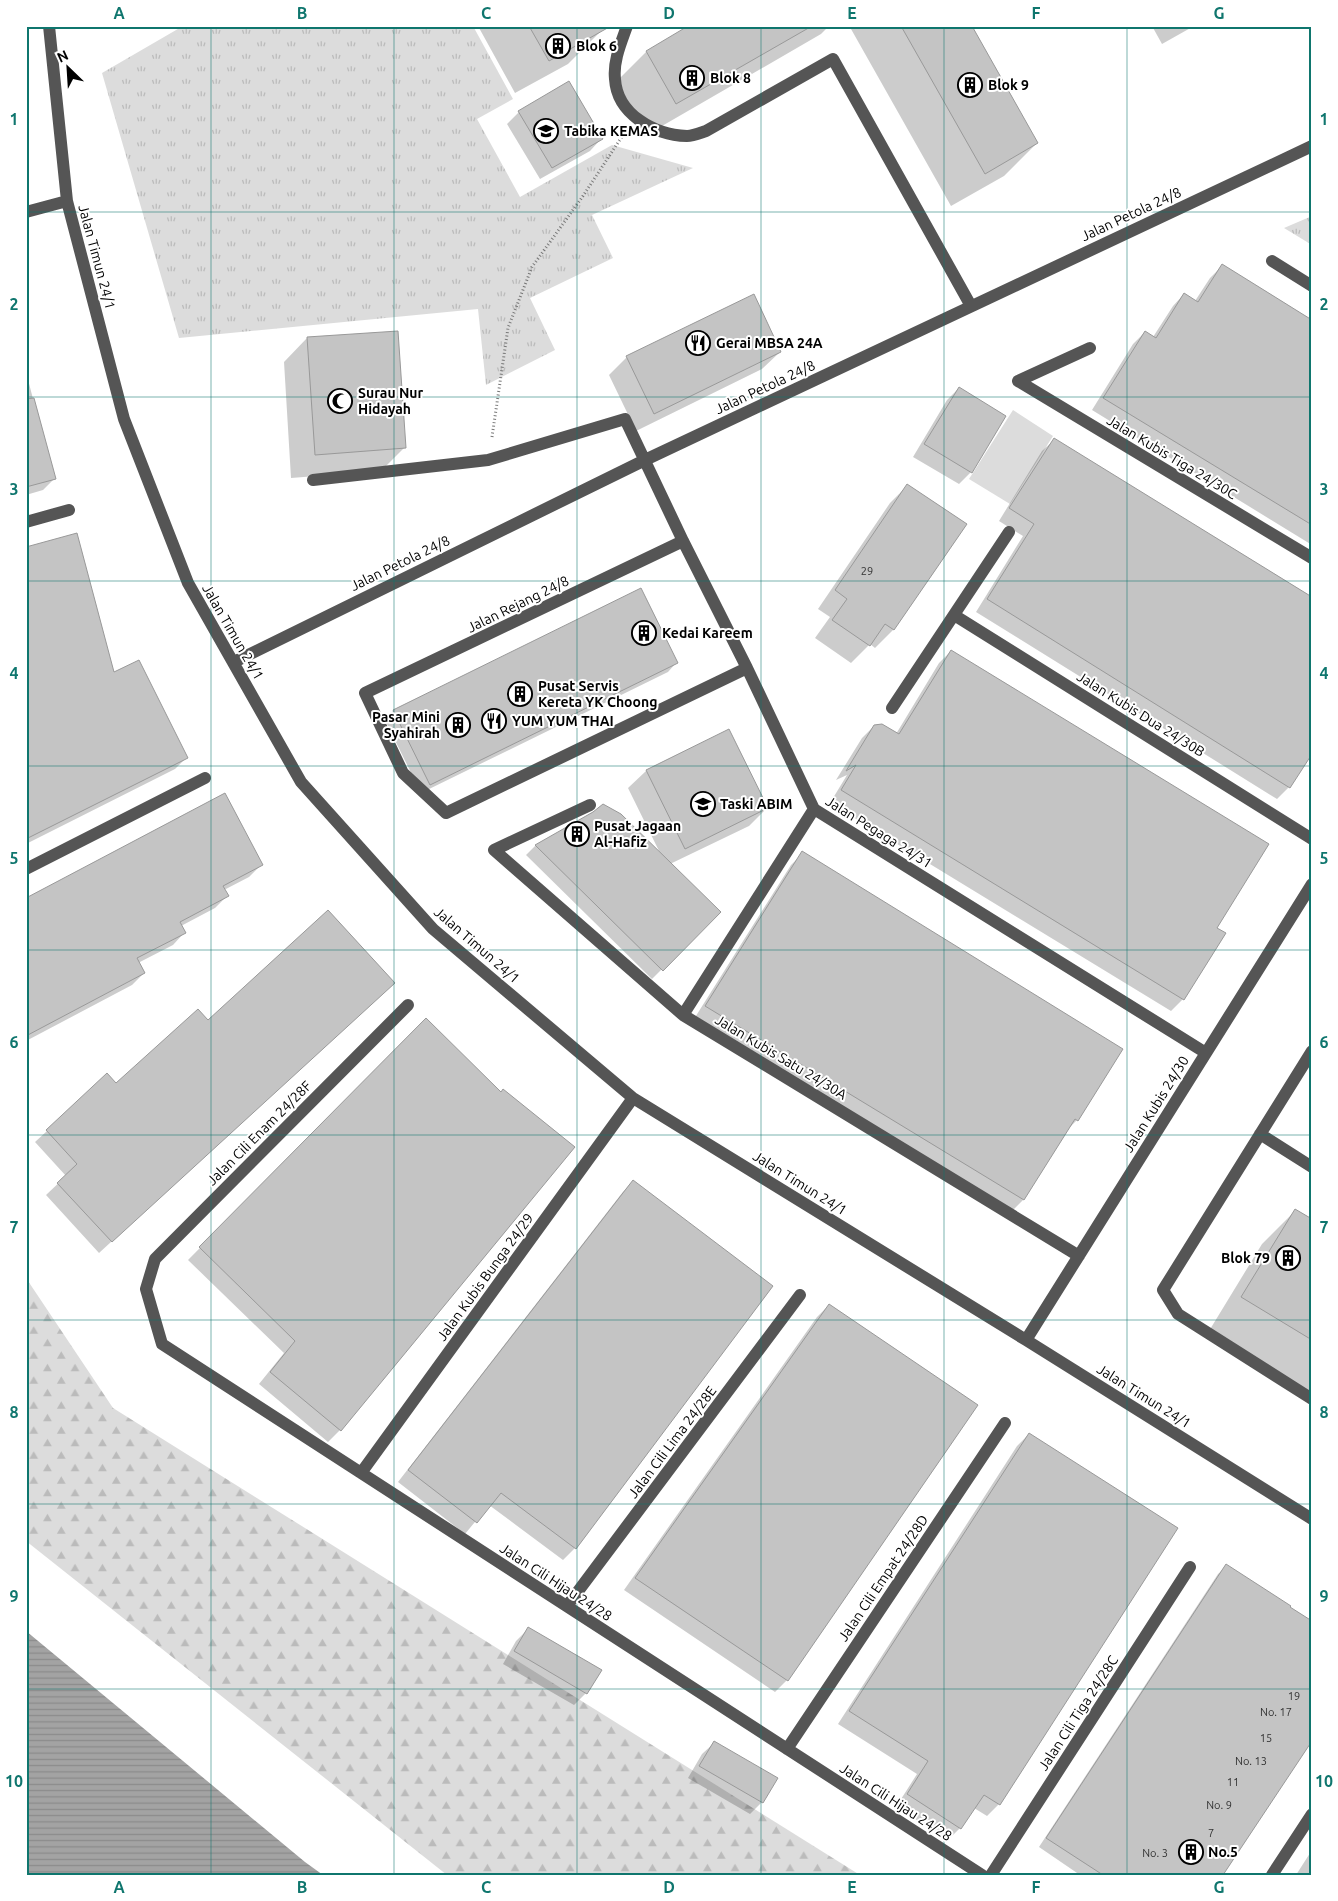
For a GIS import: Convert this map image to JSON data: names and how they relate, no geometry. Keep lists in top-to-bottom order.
{
  "streets": {
    "street": [
      "Jalan Petola 24/8",
      "Jalan Timun 24/1",
      "Jalan Kubis Tiga 24/30C",
      "Jalan Rejang 24/8",
      "Jalan Kubis Dua 24/30B",
      "Jalan Pegaga 24/31",
      "Jalan Kubis Satu 24/30A",
      "Jalan Kubis 24/30",
      "Jalan Cili Enam 24/28F",
      "Jalan Kubis Bunga 24/29",
      "Jalan Cili Lima 24/28E",
      "Jalan Cili Empat 24/28D",
      "Jalan Cili Hijau 24/28",
      "Jalan Cili Tiga 24/28C"
    ]
  },
  "crossings": [
    ["Jalan Petola 24/8", "Jalan Timun 24/1"],
    ["Jalan Petola 24/8", "Jalan Pegaga 24/31"],
    ["Jalan Timun 24/1", "Jalan Kubis 24/30"],
    ["Jalan Timun 24/1", "Jalan Kubis Bunga 24/29"],
    ["Jalan Rejang 24/8", "Jalan Pegaga 24/31"],
    ["Jalan Pegaga 24/31", "Jalan Kubis 24/30"],
    ["Jalan Kubis Satu 24/30A", "Jalan Kubis 24/30"],
    ["Jalan Cili Enam 24/28F", "Jalan Cili Hijau 24/28"],
    ["Jalan Kubis Bunga 24/29", "Jalan Cili Hijau 24/28"],
    ["Jalan Cili Lima 24/28E", "Jalan Cili Hijau 24/28"],
    ["Jalan Cili Empat 24/28D", "Jalan Cili Hijau 24/28"]
  ],
  "places": {
    "building": [
      "Blok 6",
      "Blok 8",
      "Blok 9",
      "Kedai Kareem",
      "Pusat Servis Kereta YK Choong",
      "Pasar Mini Syahirah",
      "Pusat Jagaan Al-Hafiz",
      "Blok 79",
      "No.5"
    ],
    "school or university": ["Tabika KEMAS", "Taski ABIM"],
    "restaurant": ["Gerai MBSA 24A", "YUM YUM THAI"],
    "mosque": ["Surau Nur Hidayah"]
  },
  "house_numbers": [
    "29",
    "19",
    "No. 17",
    "15",
    "No. 13",
    "11",
    "No. 9",
    "7",
    "No. 3"
  ],
  "north": "top left",
  "grid": {
    "columns": [
      "A",
      "B",
      "C",
      "D",
      "E",
      "F",
      "G"
    ],
    "rows": [
      "1",
      "2",
      "3",
      "4",
      "5",
      "6",
      "7",
      "8",
      "9",
      "10"
    ]
  }
}
